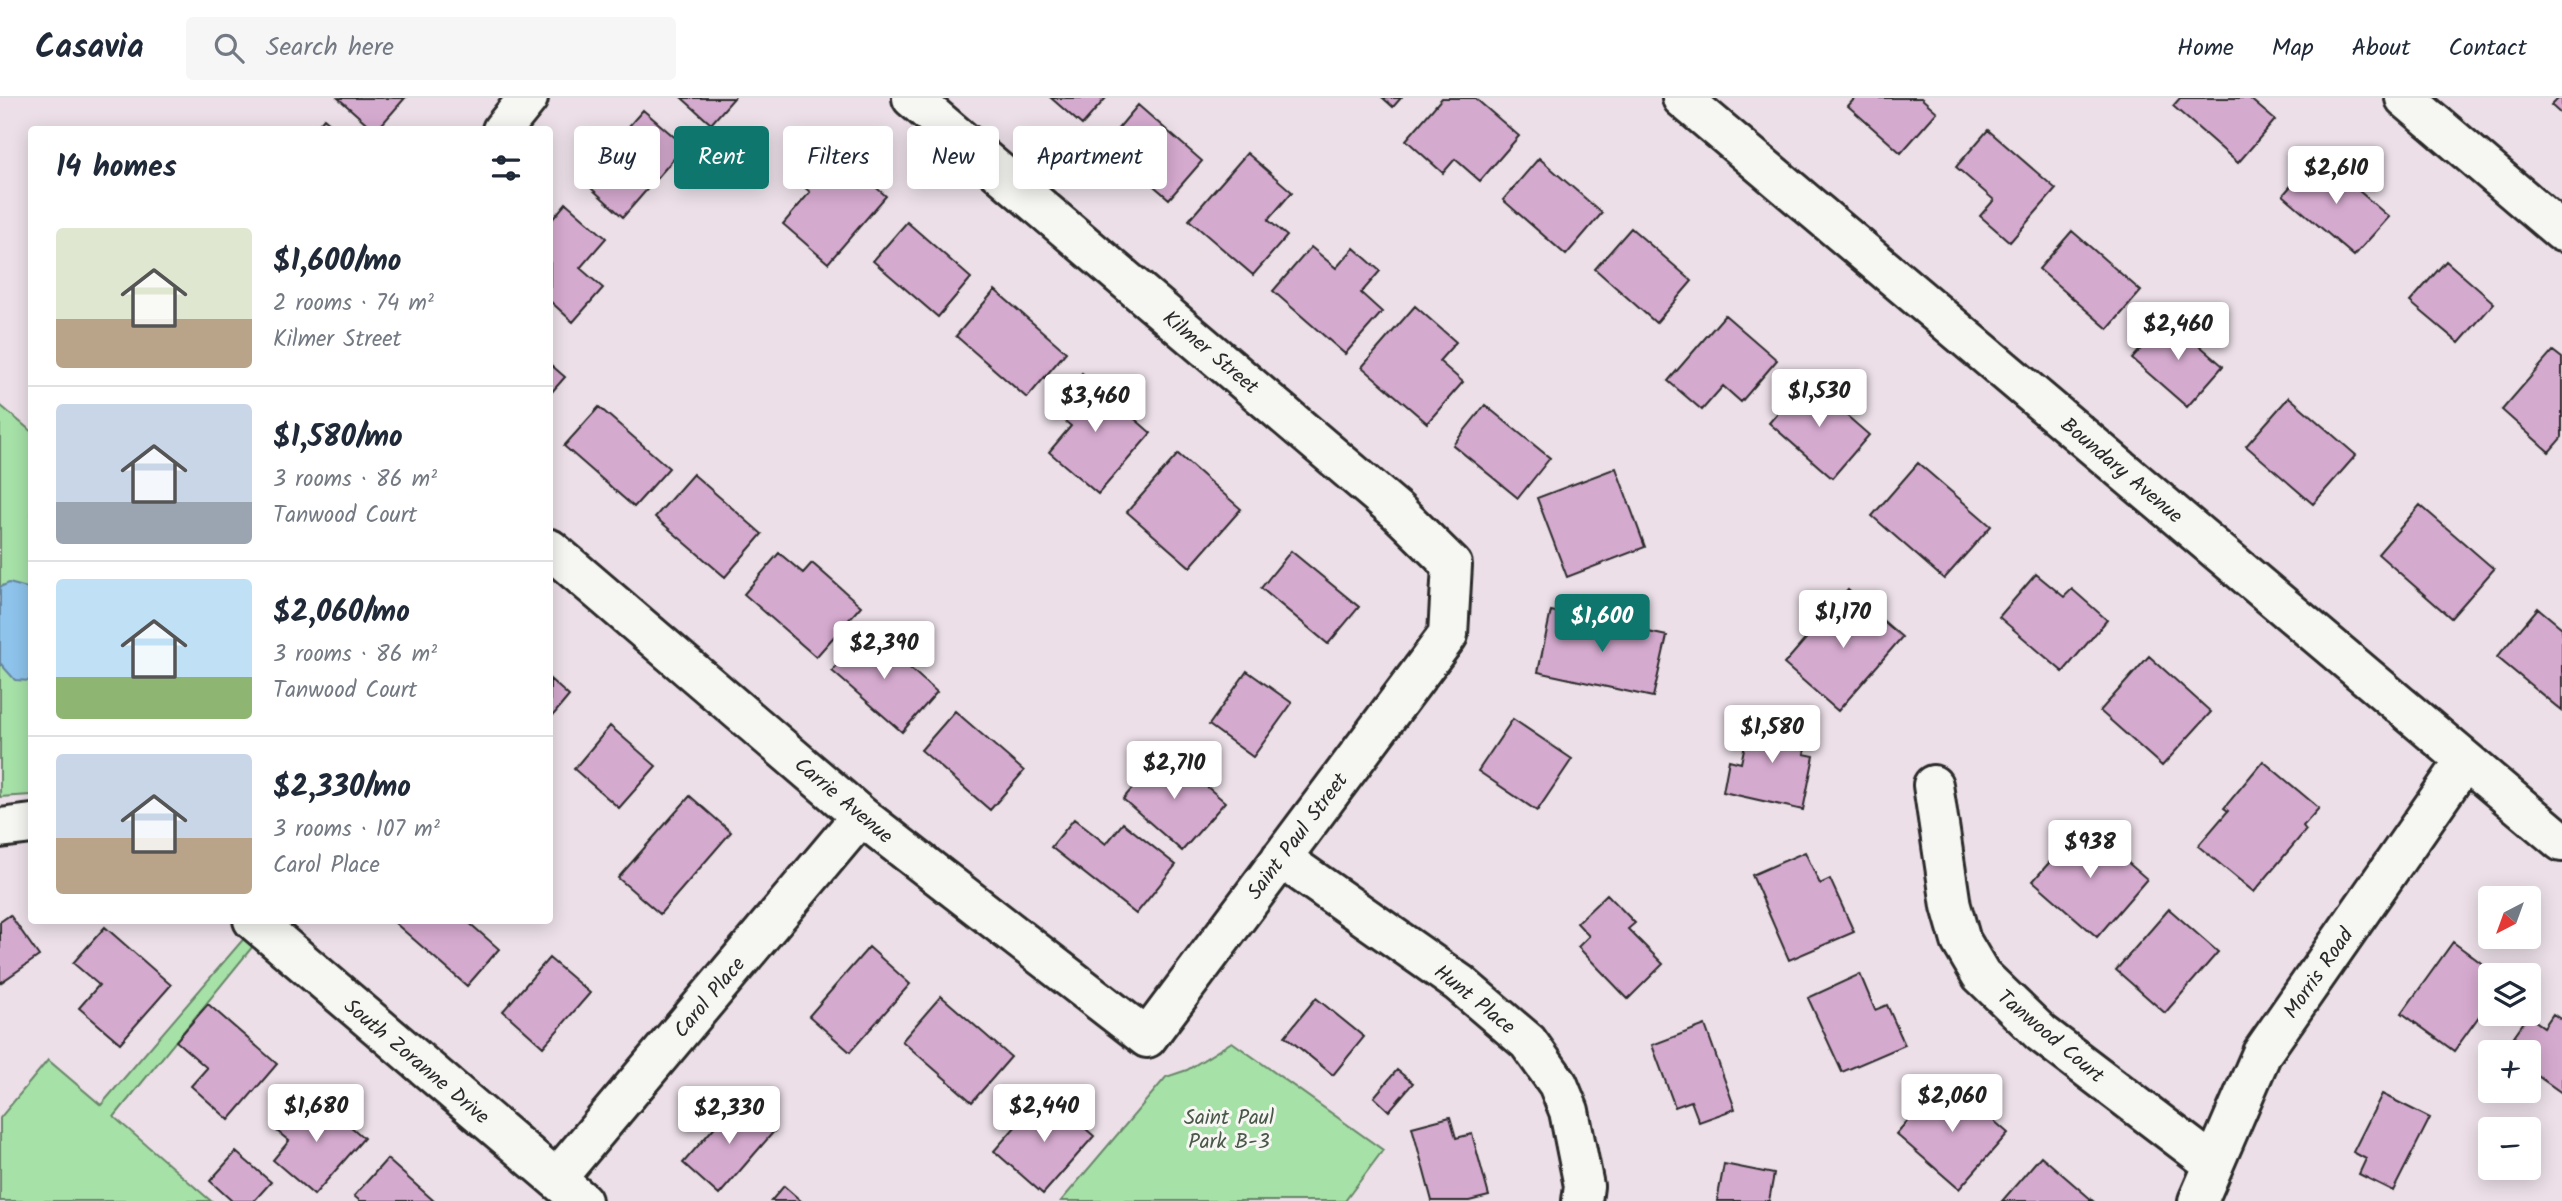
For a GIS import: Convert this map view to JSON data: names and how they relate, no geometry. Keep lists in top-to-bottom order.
{
  "streets": {
    "street": [
      "Kilmer Street",
      "Boundary Avenue",
      "Carrie Avenue",
      "Saint Paul Street",
      "Morris Road",
      "Carol Place",
      "Hunt Place",
      "Tanwood Court",
      "South Zoranne Drive"
    ]
  },
  "crossings": [
    ["Kilmer Street", "Saint Paul Street"],
    ["Boundary Avenue", "Morris Road"],
    ["Carrie Avenue", "Saint Paul Street"],
    ["Carrie Avenue", "Carol Place"],
    ["Saint Paul Street", "Hunt Place"],
    ["Morris Road", "Tanwood Court"],
    ["Carol Place", "South Zoranne Drive"]
  ],
  "parks": ["Saint Paul Park B-3"],
  "north": "bottom left",
  "page": {
    "header": "Casavia",
    "search": "Search here",
    "nav": [
      "Home",
      "Map",
      "About",
      "Contact"
    ],
    "chip": [
      "Buy",
      "Rent",
      "Filters",
      "New",
      "Apartment"
    ],
    "heading": "14 homes",
    "price": [
      "$2,610",
      "$2,460",
      "$1,530",
      "$3,460",
      "$1,170",
      "$1,600",
      "$2,390",
      "$1,580",
      "$2,710",
      "$938",
      "$2,060",
      "$1,680",
      "$2,440",
      "$2,330"
    ],
    "list": [
      {
        "name": "$1,600/mo",
        "note": "2 rooms · 74 m² · Kilmer Street"
      },
      {
        "name": "$1,580/mo",
        "note": "3 rooms · 86 m² · Tanwood Court"
      },
      {
        "name": "$2,060/mo",
        "note": "3 rooms · 86 m² · Tanwood Court"
      },
      {
        "name": "$2,330/mo",
        "note": "3 rooms · 107 m² · Carol Place"
      }
    ],
    "map_buttons": ["+", "−"]
  }
}
